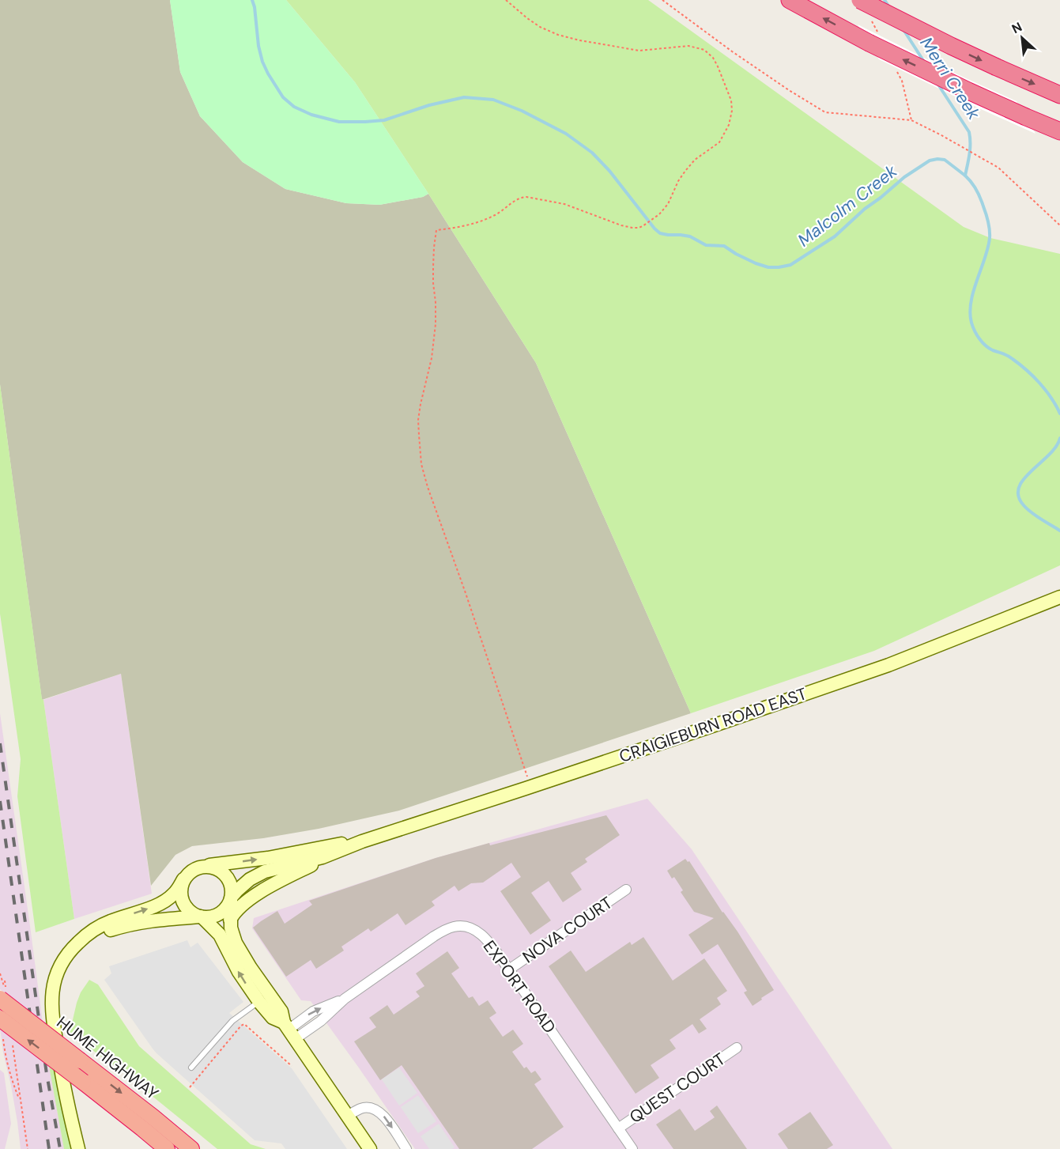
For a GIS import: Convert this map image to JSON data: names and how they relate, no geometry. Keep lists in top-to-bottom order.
{
  "streets": {
    "highway": ["HUME HIGHWAY"],
    "main road": ["CRAIGIEBURN ROAD EAST"],
    "street": ["NOVA COURT", "EXPORT ROAD", "QUEST COURT"]
  },
  "crossings": [
    ["NOVA COURT", "EXPORT ROAD"],
    ["EXPORT ROAD", "QUEST COURT"]
  ],
  "water": ["Merri Creek", "Malcolm Creek"],
  "north": "top left"
}
